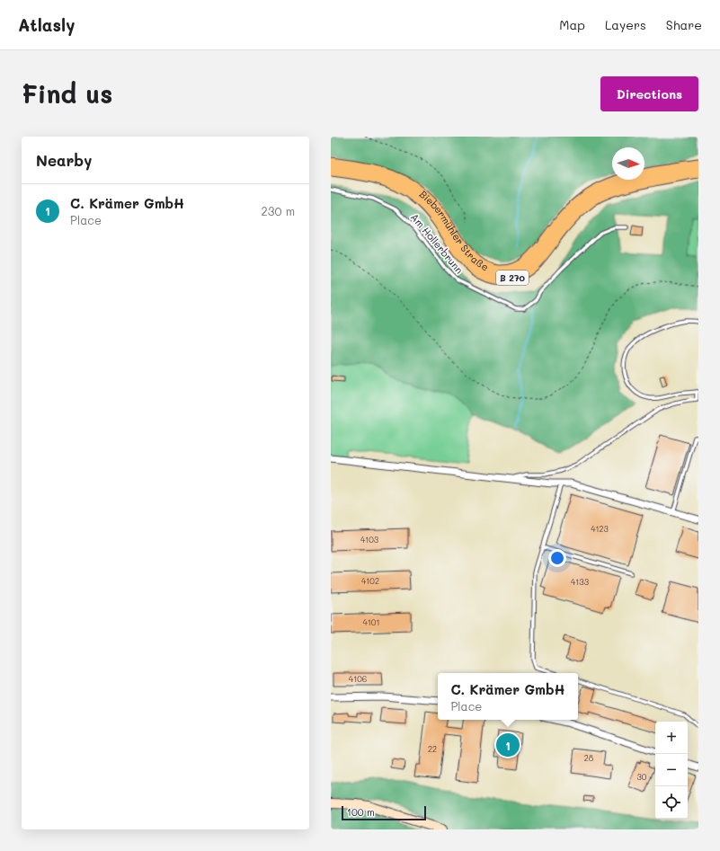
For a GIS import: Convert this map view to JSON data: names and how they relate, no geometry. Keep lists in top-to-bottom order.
{
  "streets": {
    "main road": ["Biebermühler Straße", "B 270"],
    "lane": ["Am Hollerbrunn"]
  },
  "house_numbers": [
    "4123",
    "4103",
    "4102",
    "4133",
    "4101",
    "4106",
    "22",
    "28",
    "30"
  ],
  "scale_bar": "100 m",
  "north": "right",
  "page": {
    "header": "Atlasly",
    "nav": ["Map", "Layers", "Share"],
    "buttons": "Directions",
    "title": "Find us",
    "heading": "Nearby",
    "list": [
      {
        "mark": "1",
        "name": "C. Krämer GmbH",
        "note": "Place",
        "value": "230 m"
      }
    ],
    "popup": ["C. Krämer GmbH", "Place"],
    "map_buttons": ["+", "−"],
    "pins": "1",
    "scale": "100 m"
  }
}
